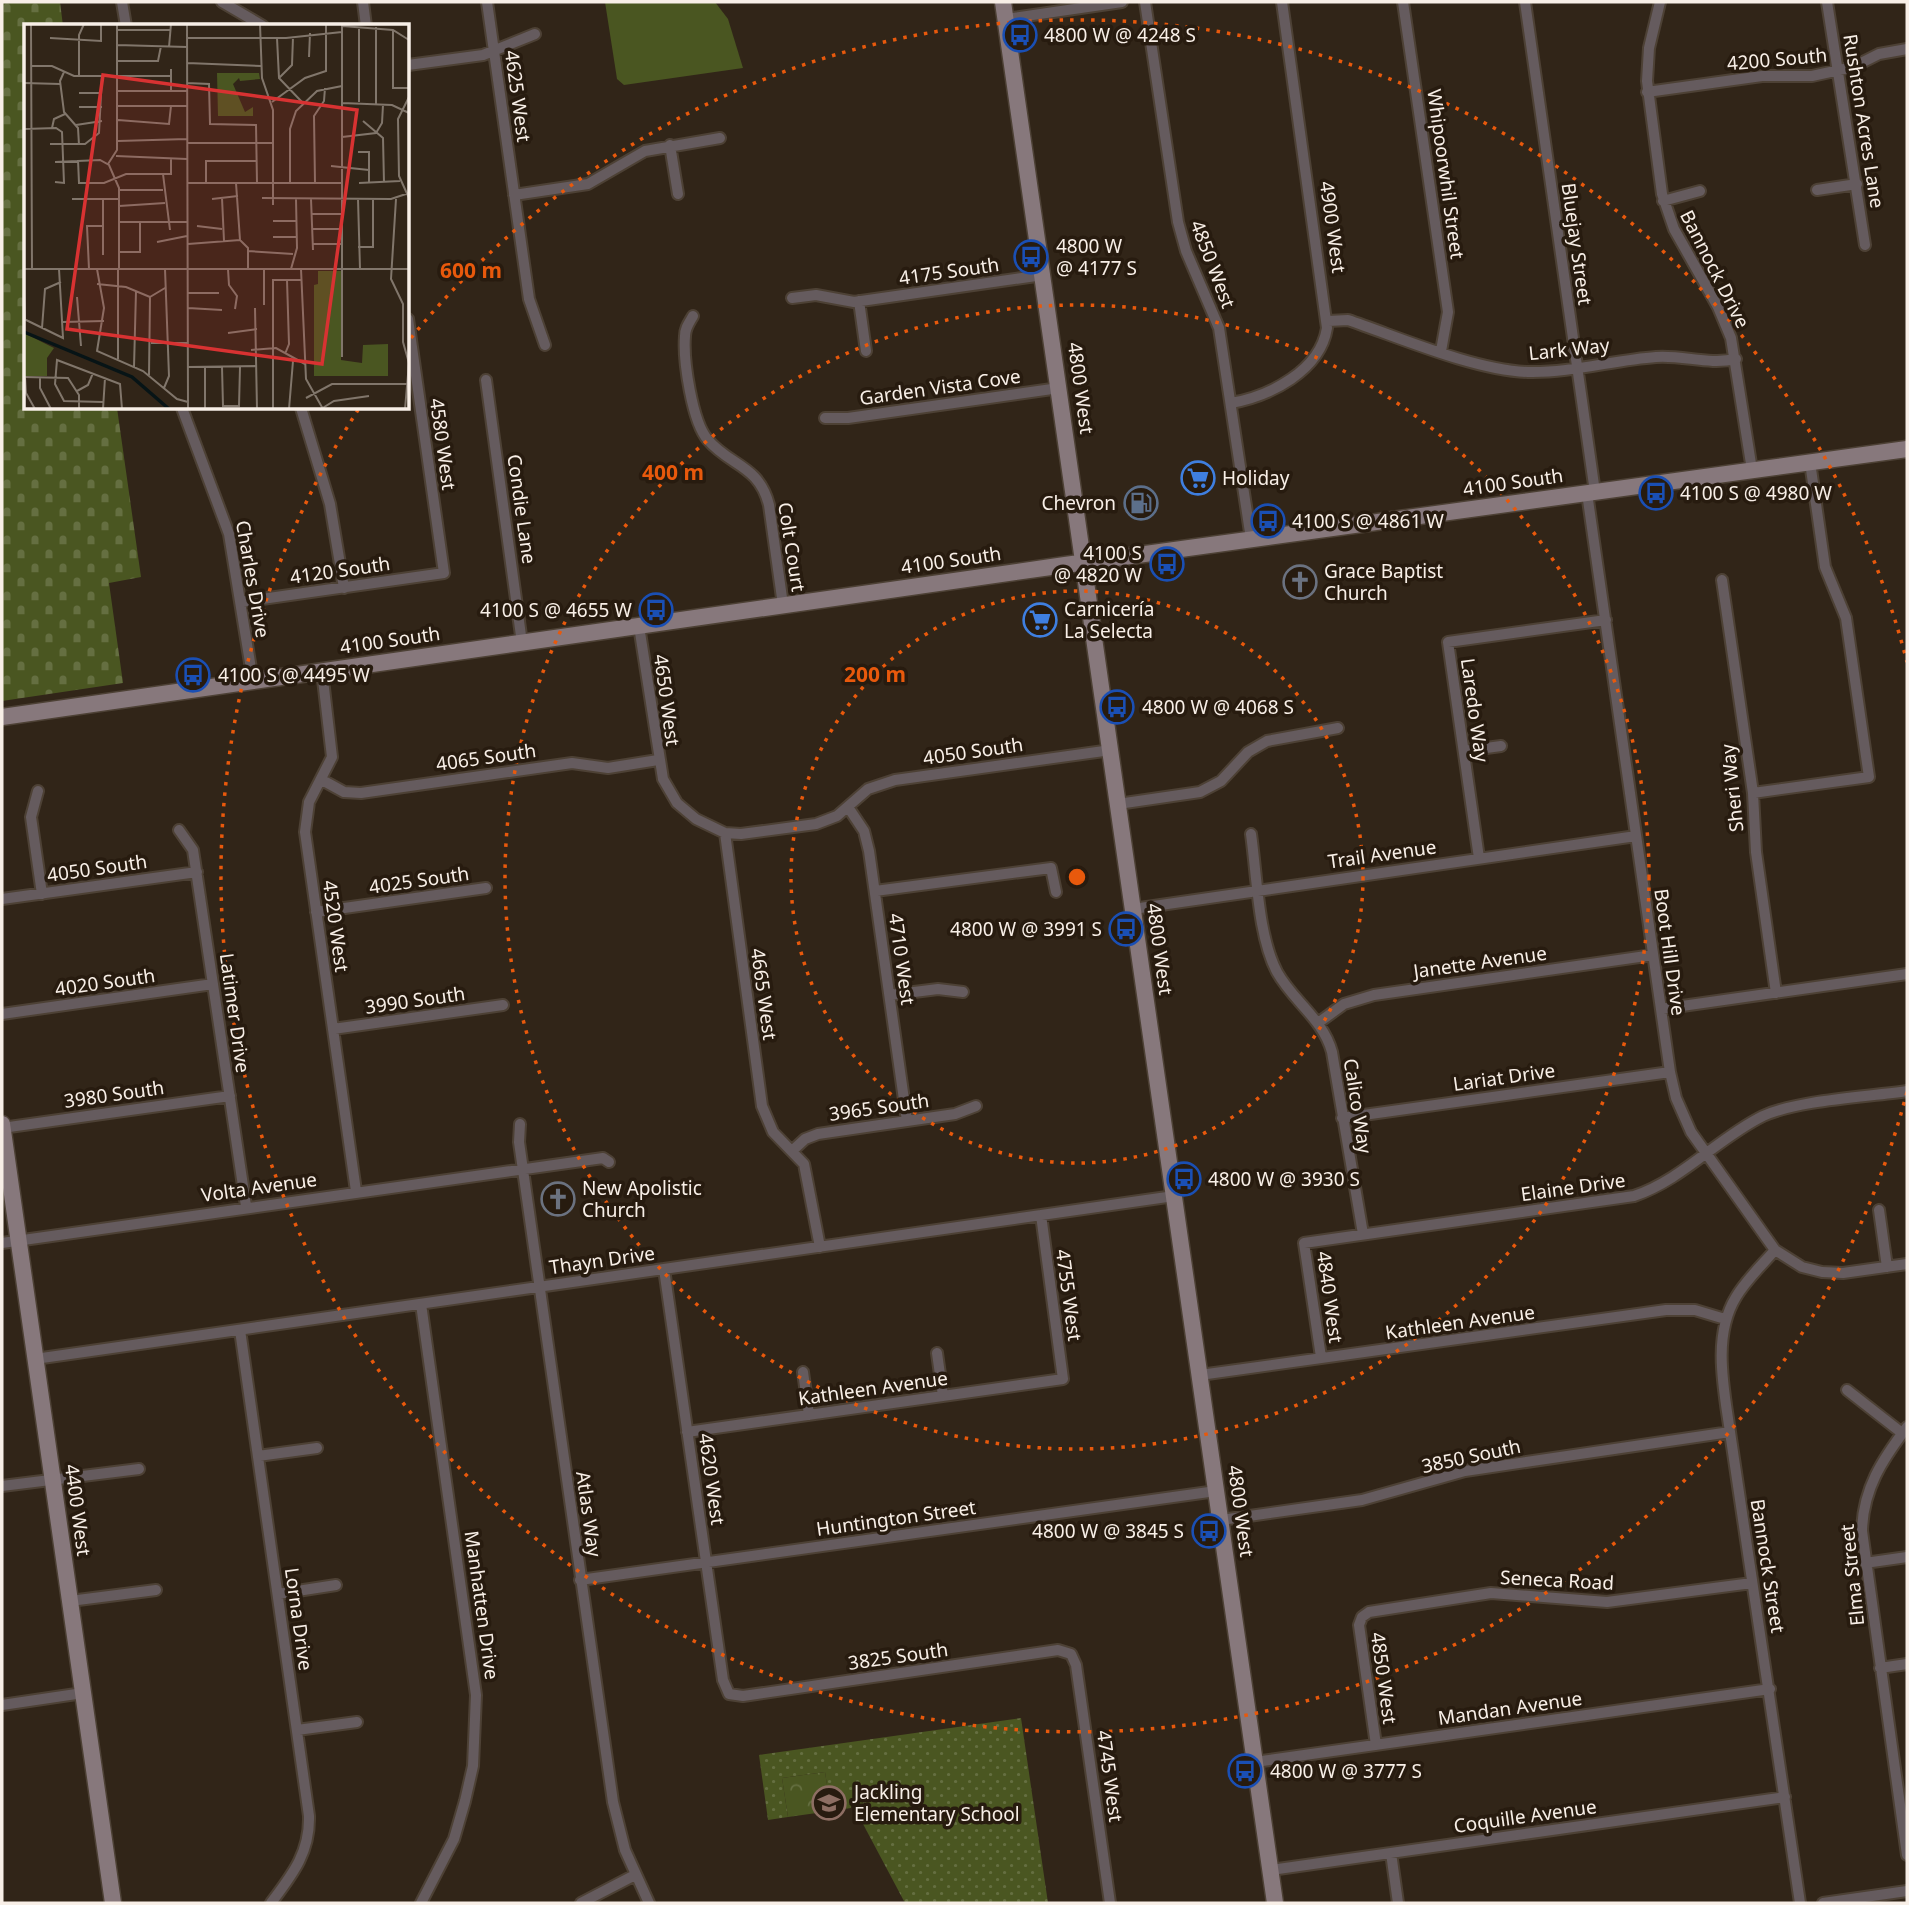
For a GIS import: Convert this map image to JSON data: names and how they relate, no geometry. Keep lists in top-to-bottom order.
{
  "streets": {
    "main road": ["4800 West", "4100 South", "4400 West"],
    "street": [
      "4200 South",
      "4625 West",
      "Rushton Acres Lane",
      "Whipoorwhil Street",
      "4900 West",
      "Bluejay Street",
      "4850 West",
      "Bannock Drive",
      "4175 South",
      "Lark Way",
      "Garden Vista Cove",
      "4580 West",
      "Condie Lane",
      "Colt Court",
      "4120 South",
      "Charles Drive",
      "4650 West",
      "Laredo Way",
      "4050 South",
      "4065 South",
      "Sheri Way",
      "Trail Avenue",
      "4025 South",
      "4520 West",
      "Boot Hill Drive",
      "4710 West",
      "Janette Avenue",
      "4020 South",
      "4665 West",
      "3990 South",
      "Latimer Drive",
      "Lariat Drive",
      "3980 South",
      "Calico Way",
      "3965 South",
      "Volta Avenue",
      "Elaine Drive",
      "Thayn Drive",
      "4755 West",
      "4840 West",
      "Kathleen Avenue",
      "3850 South",
      "4620 West",
      "Atlas Way",
      "Huntington Street",
      "Bannock Street",
      "Elma Street",
      "Seneca Road",
      "Manhatten Drive",
      "Lorna Drive",
      "3825 South",
      "Mandan Avenue",
      "4745 West",
      "Coquille Avenue"
    ]
  },
  "crossings": [
    ["4200 South", "Rushton Acres Lane"],
    ["4200 South", "Bannock Drive"],
    ["Whipoorwhil Street", "Lark Way"],
    ["4900 West", "4850 West"],
    ["4900 West", "Lark Way"],
    ["Bluejay Street", "Lark Way"],
    ["Bluejay Street", "4100 South"],
    ["Bluejay Street", "Boot Hill Drive"],
    ["4850 West", "4100 South"],
    ["4850 West", "Seneca Road"],
    ["4850 West", "Mandan Avenue"],
    ["Bannock Drive", "Lark Way"],
    ["Bannock Drive", "4100 South"],
    ["4175 South", "4800 West"],
    ["Garden Vista Cove", "4800 West"],
    ["4800 West", "4100 South"],
    ["4800 West", "4050 South"],
    ["4800 West", "Trail Avenue"],
    ["4800 West", "Thayn Drive"],
    ["4800 West", "Kathleen Avenue"],
    ["4800 West", "3850 South"],
    ["4800 West", "Huntington Street"],
    ["4800 West", "Mandan Avenue"],
    ["4800 West", "Coquille Avenue"],
    ["4580 West", "4120 South"],
    ["4100 South", "Condie Lane"],
    ["4100 South", "Colt Court"],
    ["4100 South", "Charles Drive"],
    ["4100 South", "4650 West"],
    ["4100 South", "4520 West"],
    ["4100 South", "Boot Hill Drive"],
    ["4120 South", "Charles Drive"],
    ["4650 West", "4050 South"],
    ["4650 West", "4065 South"],
    ["4650 West", "4665 West"],
    ["Laredo Way", "Trail Avenue"],
    ["Laredo Way", "Boot Hill Drive"],
    ["4050 South", "4710 West"],
    ["4050 South", "4665 West"],
    ["4050 South", "Latimer Drive"],
    ["4065 South", "4520 West"],
    ["Trail Avenue", "Boot Hill Drive"],
    ["Trail Avenue", "Calico Way"],
    ["4025 South", "4520 West"],
    ["4520 West", "3990 South"],
    ["4520 West", "Volta Avenue"],
    ["Boot Hill Drive", "Janette Avenue"],
    ["Boot Hill Drive", "Lariat Drive"],
    ["Boot Hill Drive", "Elaine Drive"],
    ["Boot Hill Drive", "Bannock Street"],
    ["4710 West", "3965 South"],
    ["Janette Avenue", "Calico Way"],
    ["4020 South", "Latimer Drive"],
    ["4665 West", "3965 South"],
    ["4665 West", "Thayn Drive"],
    ["Latimer Drive", "3980 South"],
    ["Latimer Drive", "Volta Avenue"],
    ["Lariat Drive", "Calico Way"],
    ["3980 South", "4400 West"],
    ["Calico Way", "Elaine Drive"],
    ["Volta Avenue", "4400 West"],
    ["Volta Avenue", "Atlas Way"],
    ["Elaine Drive", "4840 West"],
    ["Thayn Drive", "4755 West"],
    ["Thayn Drive", "4620 West"],
    ["Thayn Drive", "4400 West"],
    ["Thayn Drive", "Atlas Way"],
    ["Thayn Drive", "Manhatten Drive"],
    ["Thayn Drive", "Lorna Drive"],
    ["4755 West", "Kathleen Avenue"],
    ["4840 West", "Kathleen Avenue"],
    ["Kathleen Avenue", "4620 West"],
    ["Kathleen Avenue", "Bannock Street"],
    ["3850 South", "Bannock Street"],
    ["4620 West", "Huntington Street"],
    ["4620 West", "3825 South"],
    ["Atlas Way", "Huntington Street"],
    ["Bannock Street", "Seneca Road"],
    ["Bannock Street", "Mandan Avenue"],
    ["Bannock Street", "Coquille Avenue"],
    ["3825 South", "4745 West"]
  ],
  "places": {
    "bus stop": [
      "4800 W @ 4248 S",
      "4800 W @ 4177 S",
      "4100 S @ 4980 W",
      "4100 S @ 4861 W",
      "4100 S @ 4820 W",
      "4100 S @ 4655 W",
      "4100 S @ 4495 W",
      "4800 W @ 4068 S",
      "4800 W @ 3991 S",
      "4800 W @ 3930 S",
      "4800 W @ 3845 S",
      "4800 W @ 3777 S"
    ],
    "supermarket": ["Holiday", "Carnicería La Selecta"],
    "fuel station": ["Chevron"],
    "church": ["Grace Baptist Church", "New Apolistic Church"],
    "school or university": ["Jackling Elementary School"]
  },
  "rings": ["600 m", "400 m", "200 m"]
}
